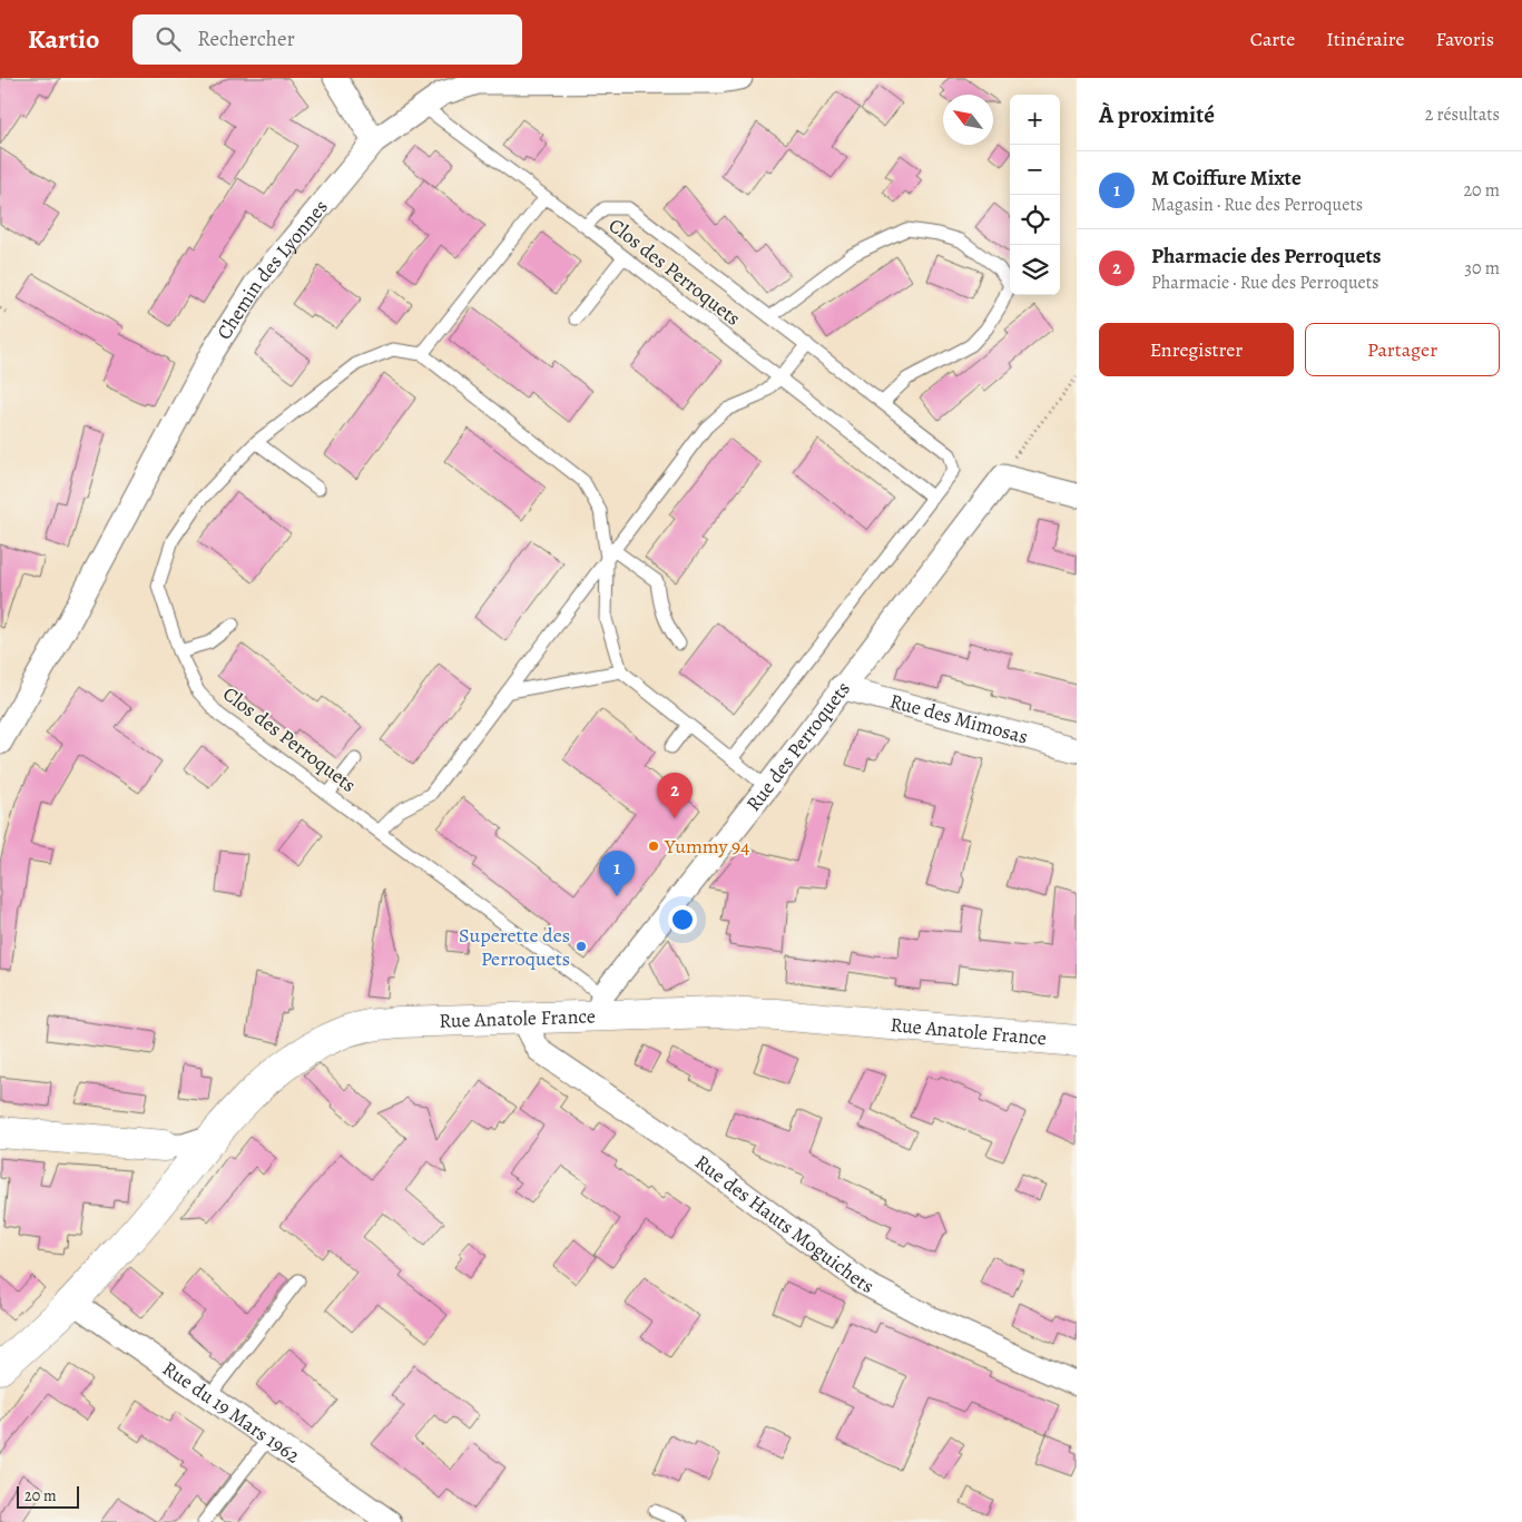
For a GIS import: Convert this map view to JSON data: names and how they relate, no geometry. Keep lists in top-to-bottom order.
{
  "streets": {
    "street": [
      "Chemin des Lyonnes",
      "Rue des Mimosas",
      "Rue des Perroquets",
      "Rue Anatole France",
      "Rue des Hauts Moguichets",
      "Rue du 19 Mars 1962"
    ],
    "lane": ["Clos des Perroquets"]
  },
  "crossings": [
    ["Chemin des Lyonnes", "Clos des Perroquets"],
    ["Clos des Perroquets", "Rue des Perroquets"],
    ["Clos des Perroquets", "Rue Anatole France"],
    ["Rue des Mimosas", "Rue des Perroquets"],
    ["Rue des Perroquets", "Rue Anatole France"],
    ["Rue Anatole France", "Rue des Hauts Moguichets"]
  ],
  "places": ["Yummy 94", "Superette des Perroquets"],
  "scale_bar": "20 m",
  "north": "top left",
  "page": {
    "header": "Kartio",
    "search": "Rechercher",
    "nav": ["Carte", "Itinéraire", "Favoris"],
    "heading": ["À proximité", "2 résultats"],
    "map_buttons": ["+", "−"],
    "list": [
      {
        "mark": "1",
        "name": "M Coiffure Mixte",
        "note": "Magasin · Rue des Perroquets",
        "value": "20 m"
      },
      {
        "mark": "2",
        "name": "Pharmacie des Perroquets",
        "note": "Pharmacie · Rue des Perroquets",
        "value": "30 m"
      }
    ],
    "buttons": ["Enregistrer", "Partager"],
    "pins": ["2", "1"],
    "scale": "20 m"
  }
}
